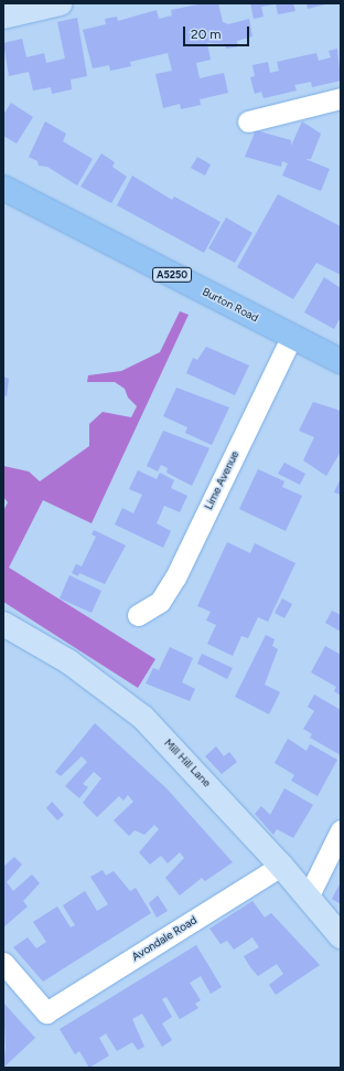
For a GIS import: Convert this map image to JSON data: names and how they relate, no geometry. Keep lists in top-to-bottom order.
{
  "streets": {
    "main road": ["A5250", "Burton Road"],
    "street": ["Lime Avenue", "Mill Hill Lane", "Avondale Road"]
  },
  "crossings": [
    ["Burton Road", "Lime Avenue"],
    ["Mill Hill Lane", "Avondale Road"]
  ],
  "scale_bar": "20 m"
}
